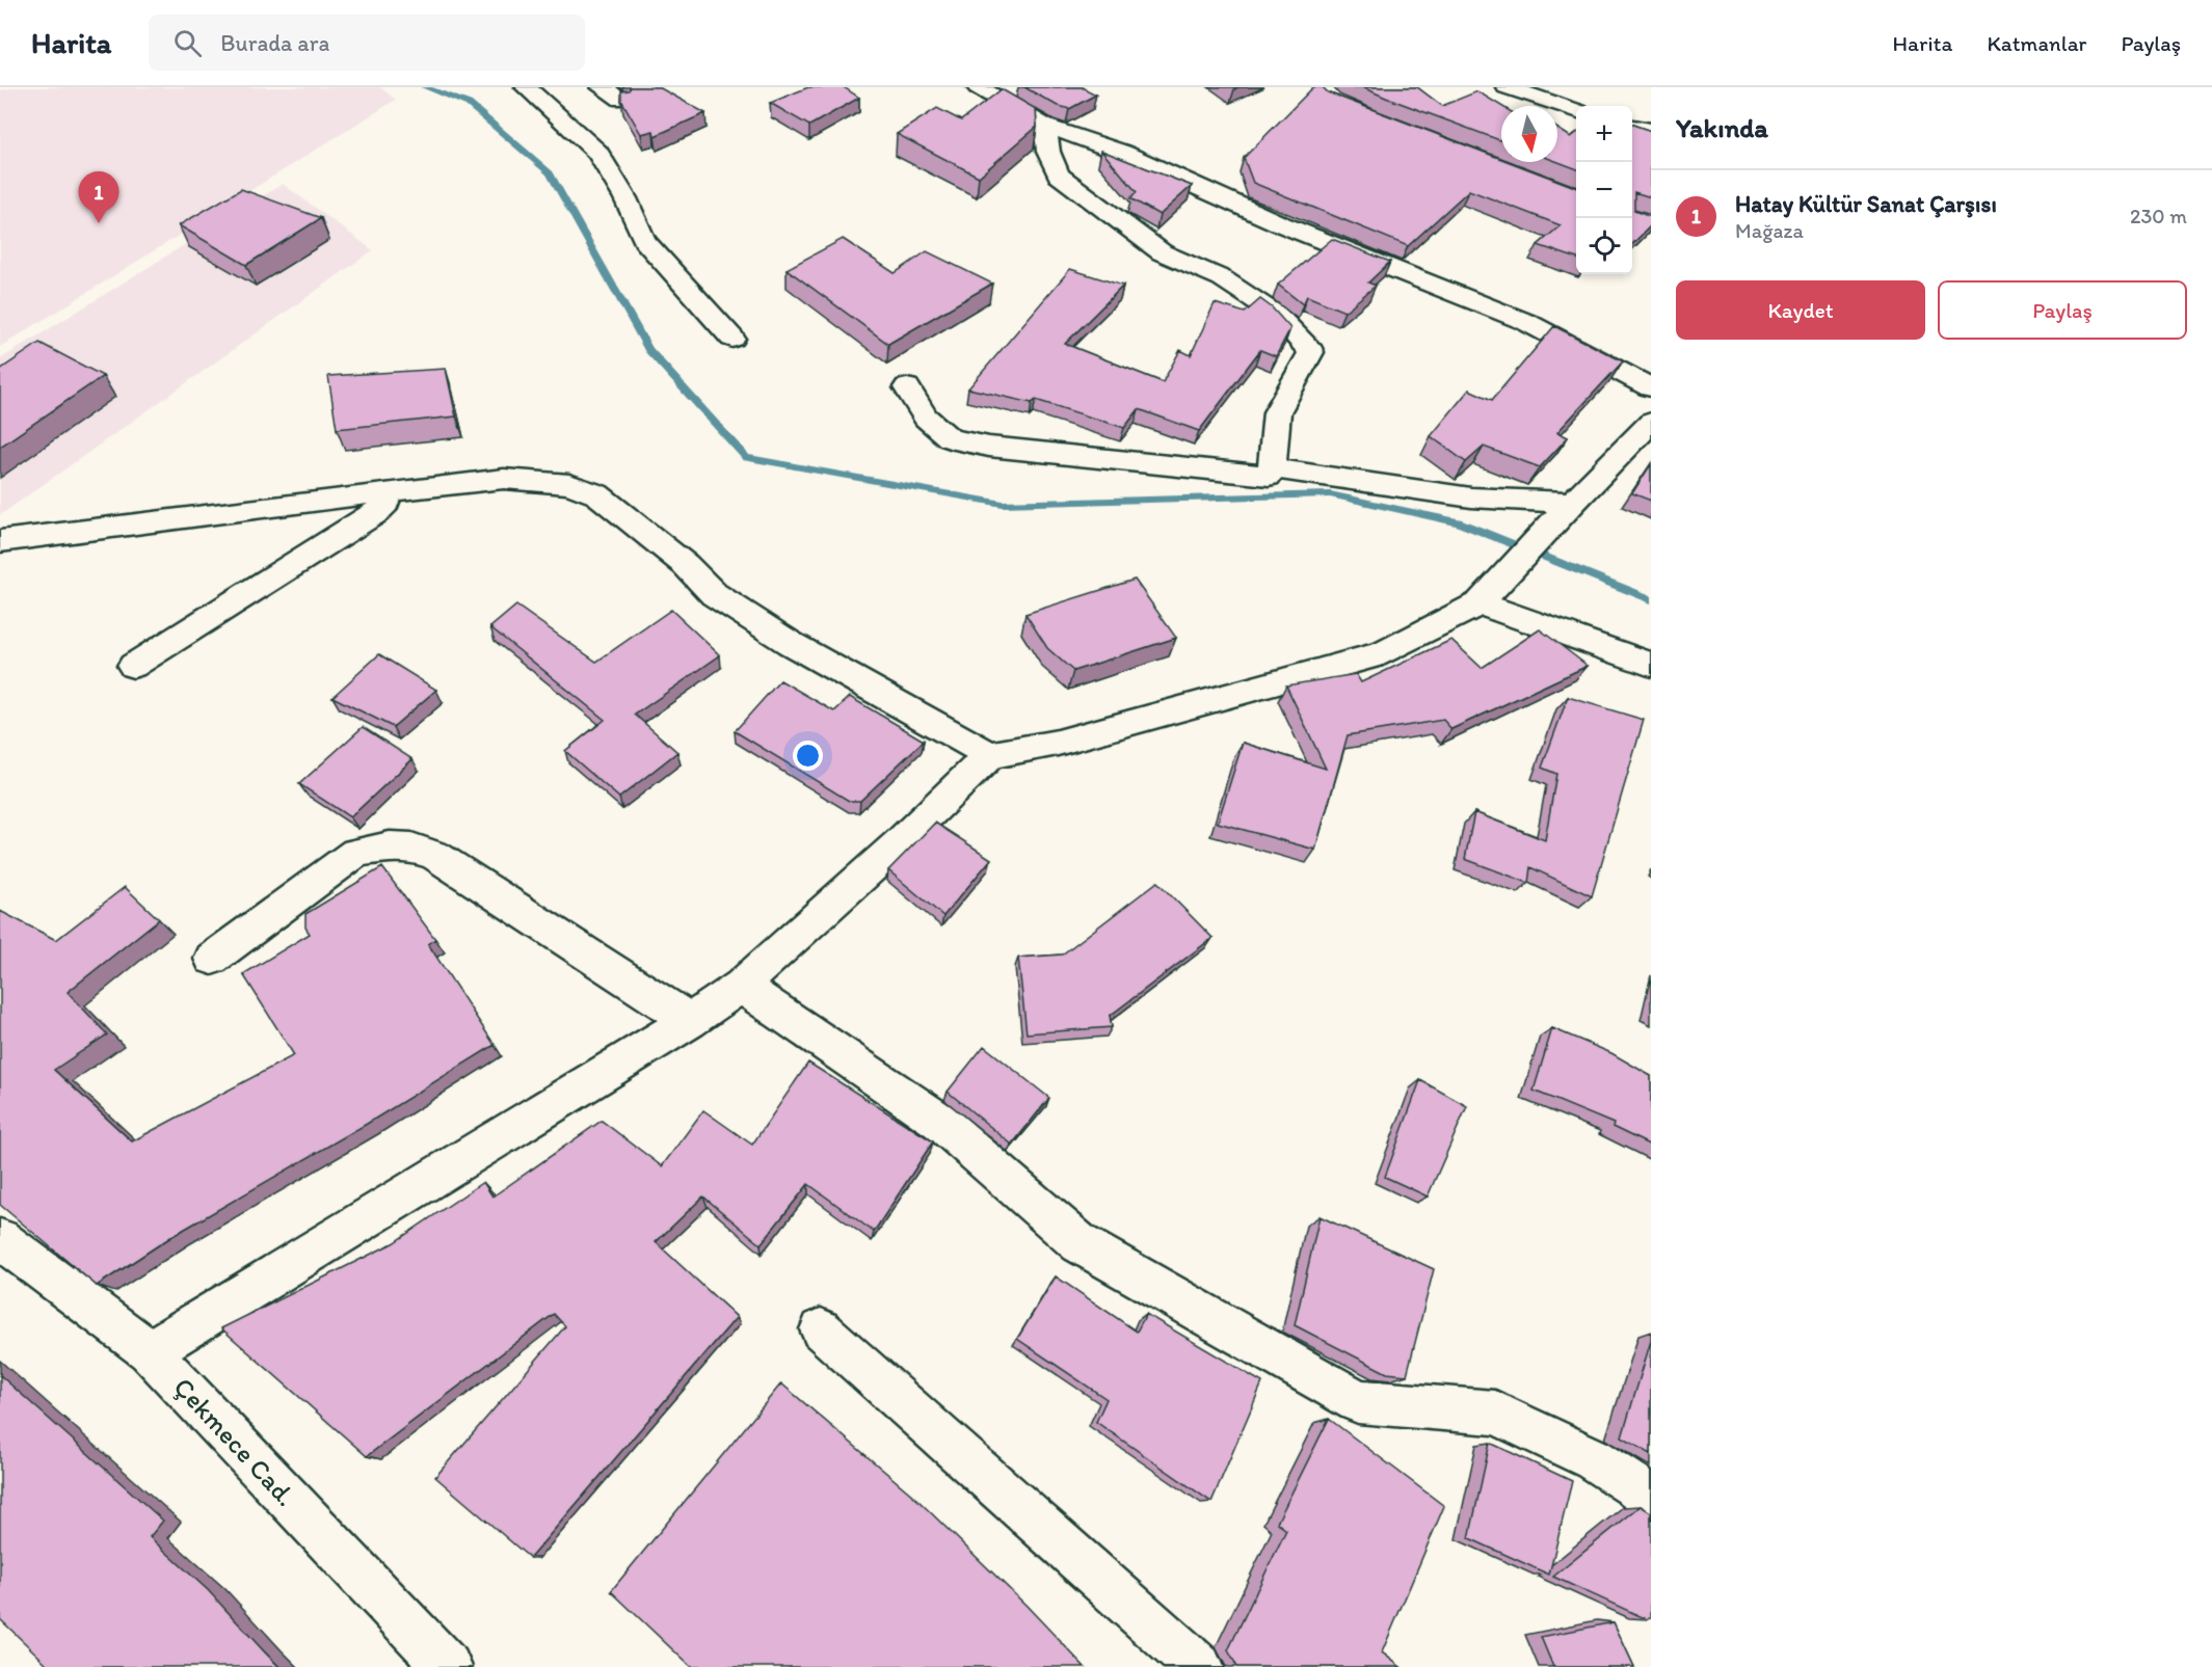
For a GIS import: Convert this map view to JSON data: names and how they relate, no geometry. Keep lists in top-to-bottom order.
{
  "streets": {
    "street": ["Çekmece Cad."]
  },
  "north": "bottom",
  "page": {
    "header": "Harita",
    "search": "Burada ara",
    "nav": ["Harita", "Katmanlar", "Paylaş"],
    "heading": "Yakında",
    "map_buttons": ["+", "−"],
    "list": [
      {
        "mark": "1",
        "name": "Hatay Kültür Sanat Çarşısı",
        "note": "Mağaza",
        "value": "230 m"
      }
    ],
    "pins": "1",
    "buttons": ["Kaydet", "Paylaş"]
  }
}
